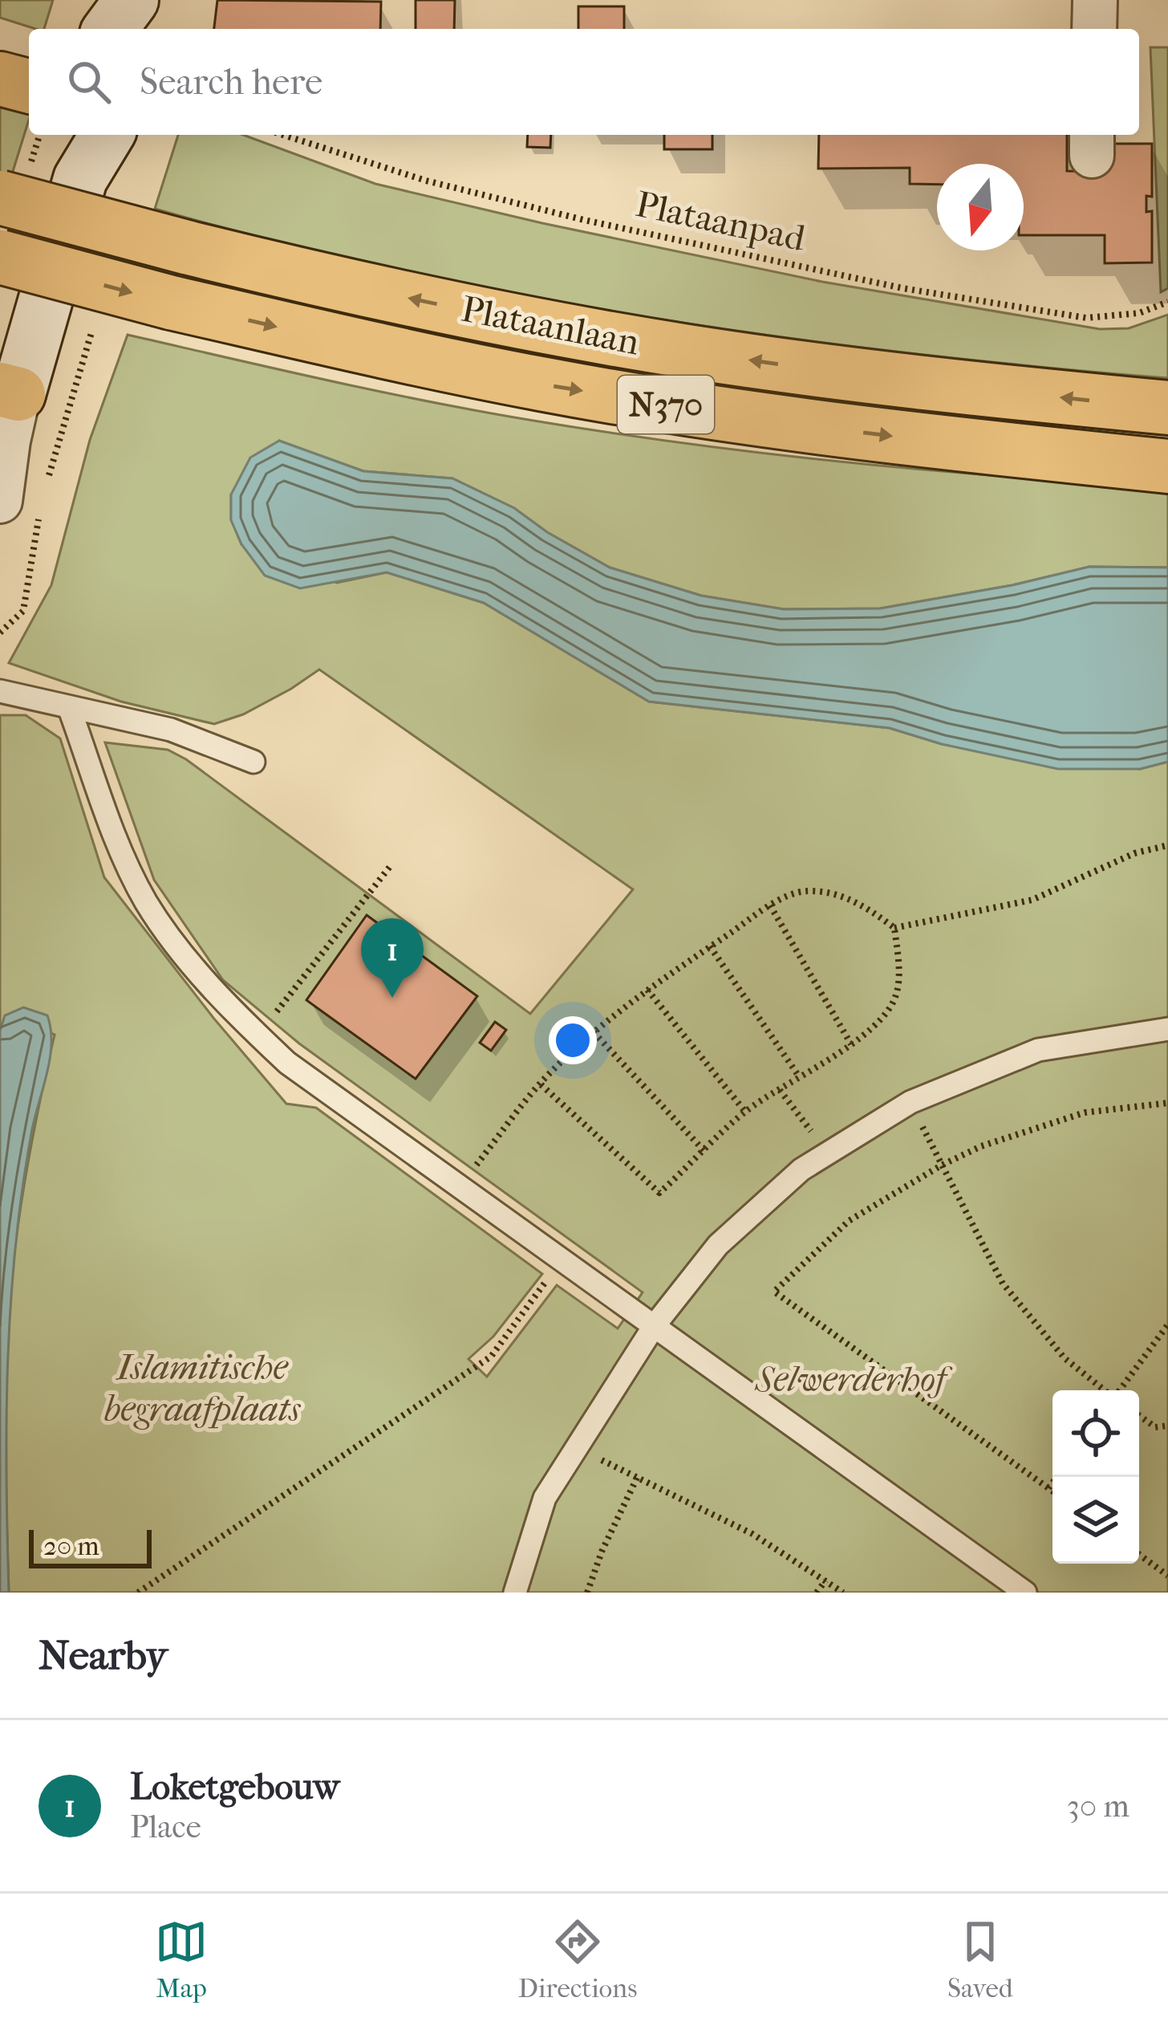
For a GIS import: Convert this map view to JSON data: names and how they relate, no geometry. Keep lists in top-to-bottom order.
{
  "streets": {
    "highway": ["Plataanlaan", "N370"],
    "path": ["Plataanpad"]
  },
  "parks": ["Islamitische begraafplaats", "Selwerderhof"],
  "scale_bar": "20 m",
  "north": "bottom",
  "page": {
    "search": "Search here",
    "pins": "1",
    "scale": "20 m",
    "heading": "Nearby",
    "list": [
      {
        "mark": "1",
        "name": "Loketgebouw",
        "note": "Place",
        "value": "30 m"
      }
    ],
    "nav": ["Map", "Directions", "Saved"]
  }
}
